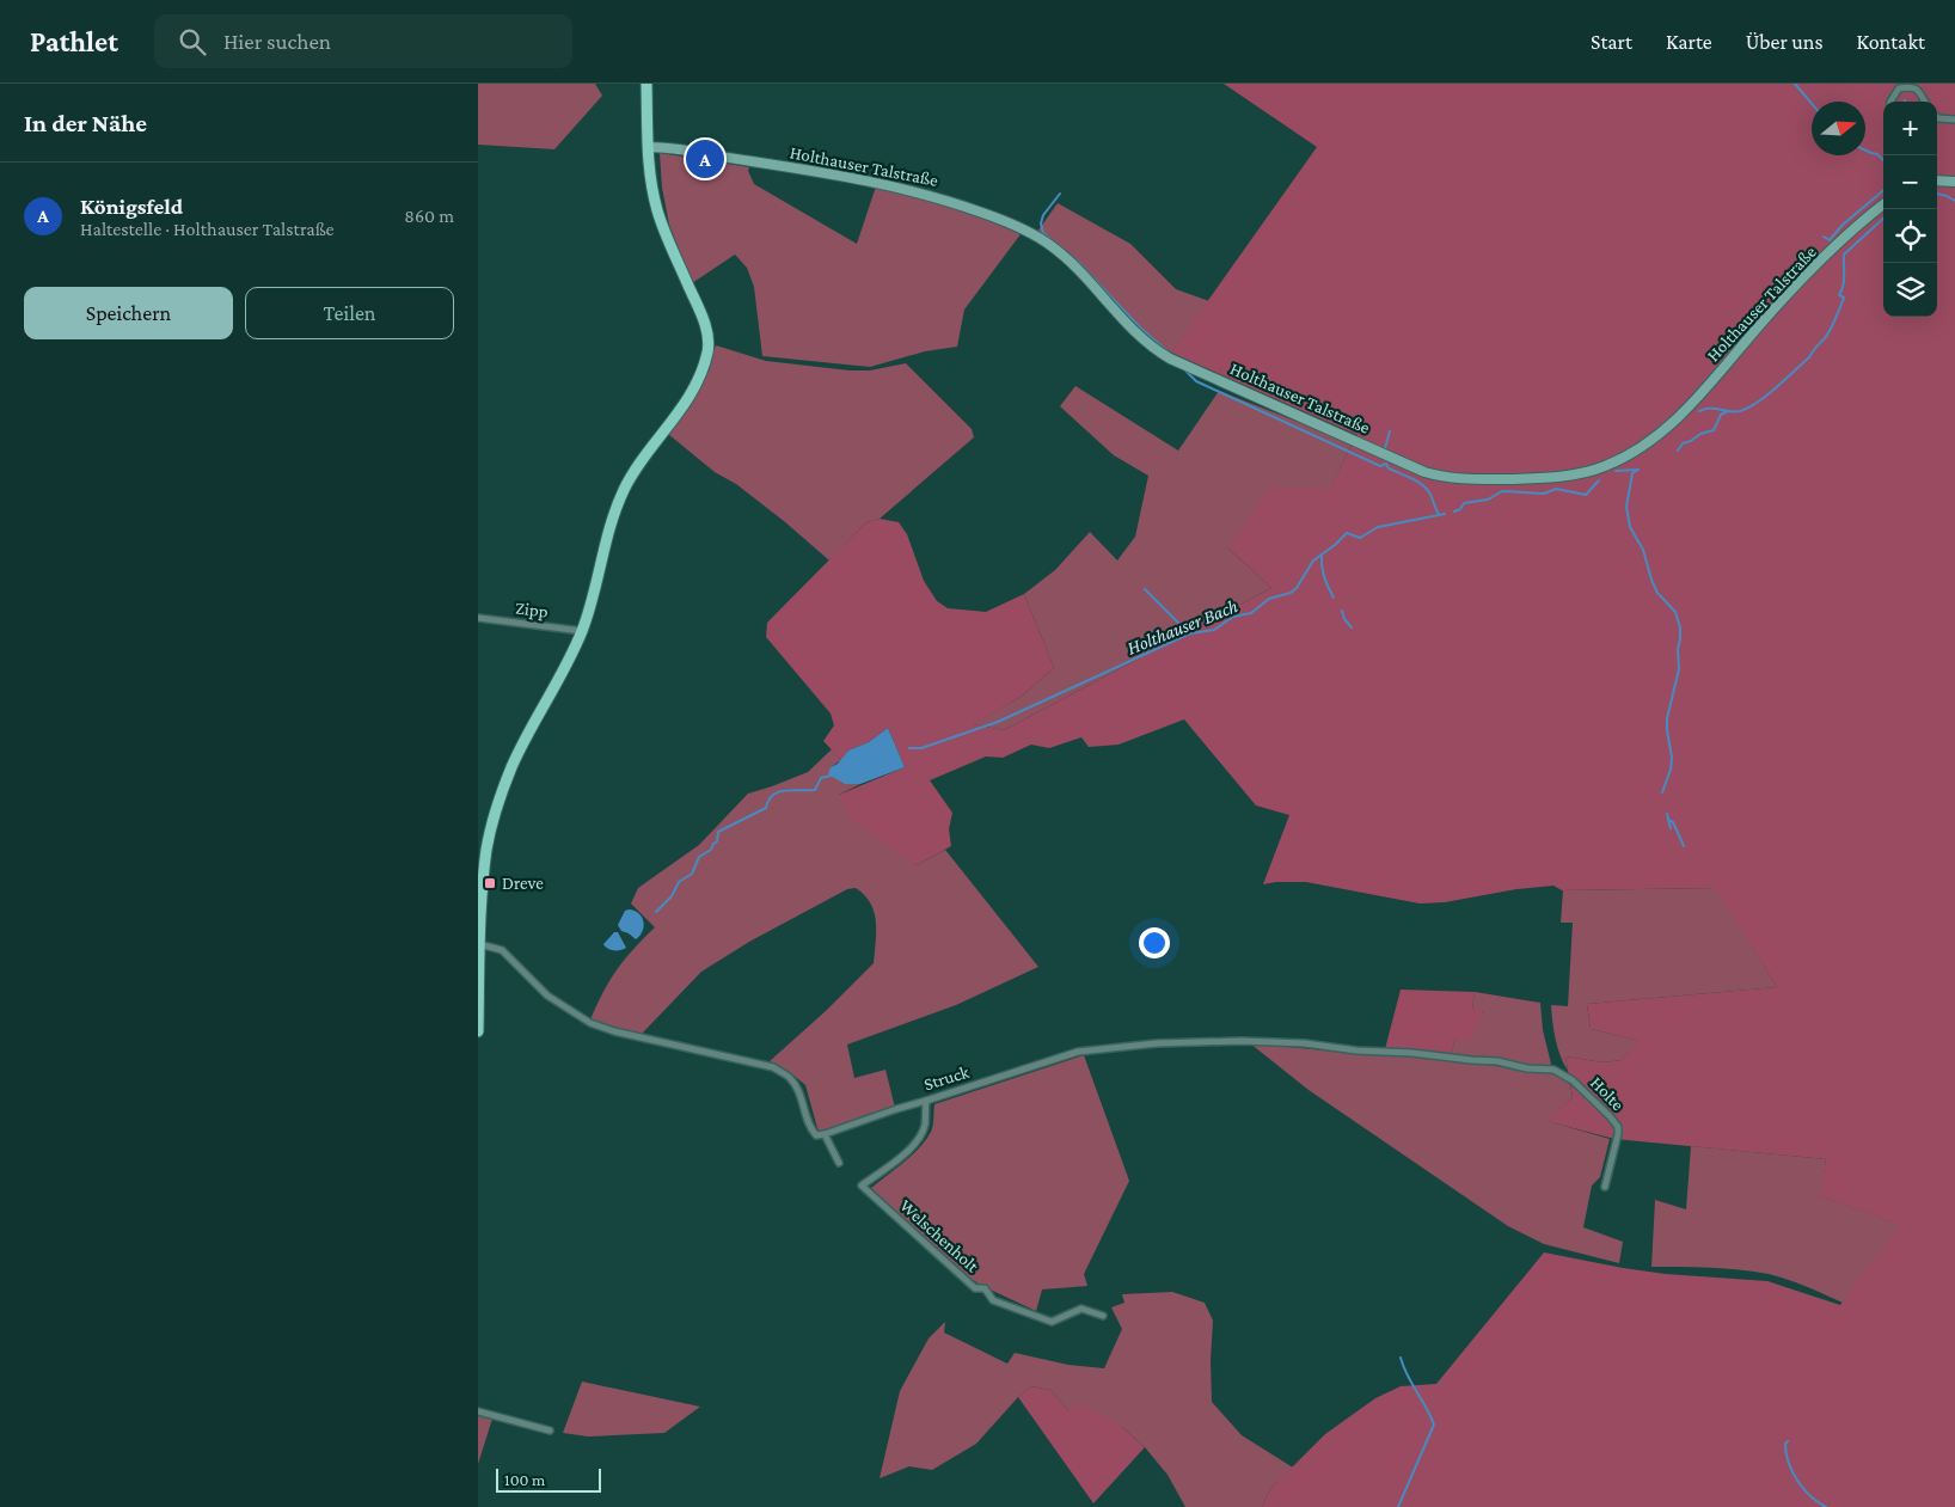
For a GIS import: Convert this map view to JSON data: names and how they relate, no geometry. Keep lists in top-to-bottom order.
{
  "streets": {
    "street": [
      "Holthauser Talstraße",
      "Zipp",
      "Struck",
      "Holte",
      "Welschenholt"
    ]
  },
  "crossings": [
    ["Struck", "Holte"],
    ["Struck", "Welschenholt"]
  ],
  "water": ["Holthauser Bach"],
  "places": {
    "transit": ["Dreve"]
  },
  "scale_bar": "100 m",
  "north": "right",
  "page": {
    "header": "Pathlet",
    "search": "Hier suchen",
    "nav": [
      "Start",
      "Karte",
      "Über uns",
      "Kontakt"
    ],
    "heading": "In der Nähe",
    "map_buttons": ["+", "−"],
    "pins": "A",
    "list": [
      {
        "mark": "A",
        "name": "Königsfeld",
        "note": "Haltestelle · Holthauser Talstraße",
        "value": "860 m"
      }
    ],
    "buttons": ["Speichern", "Teilen"],
    "scale": "100 m"
  }
}
